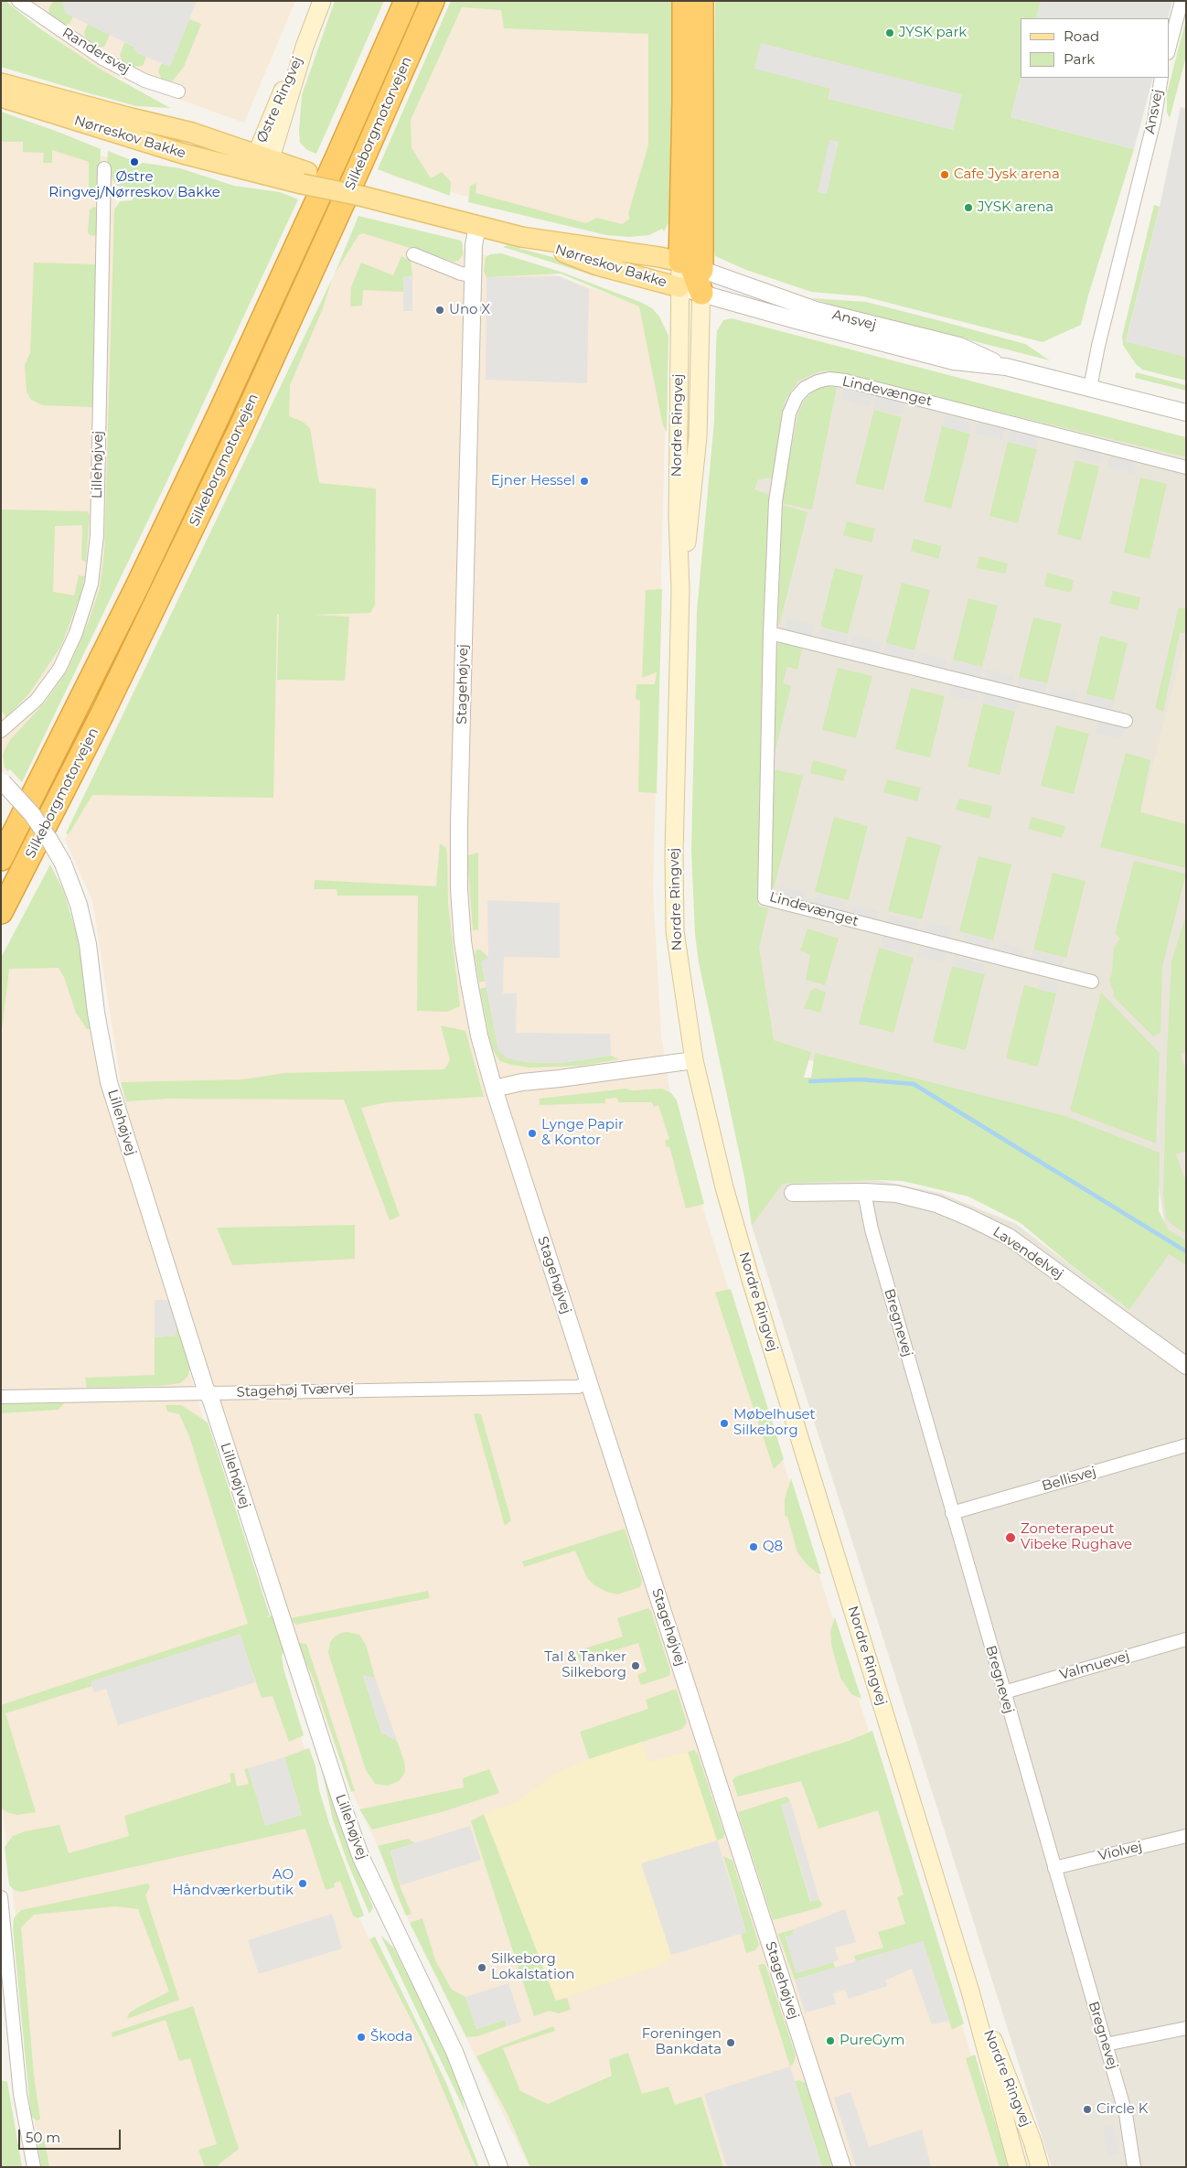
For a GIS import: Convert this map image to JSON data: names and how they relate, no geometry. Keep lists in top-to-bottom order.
{
  "streets": {
    "highway": ["Silkeborgmotorvejen"],
    "main road": ["Østre Ringvej", "Nørreskov Bakke", "Nordre Ringvej"],
    "street": [
      "Randersvej",
      "Ansvej",
      "Lindevænget",
      "Lillehøjvej",
      "Stagehøjvej",
      "Lavendelvej",
      "Bregnevej",
      "Stagehøj Tværvej",
      "Bellisvej",
      "Valmuevej",
      "Violvej"
    ]
  },
  "crossings": [
    ["Østre Ringvej", "Nørreskov Bakke"],
    ["Ansvej", "Nørreskov Bakke"],
    ["Ansvej", "Nordre Ringvej"],
    ["Nørreskov Bakke", "Nordre Ringvej"],
    ["Nørreskov Bakke", "Stagehøjvej"],
    ["Lillehøjvej", "Stagehøj Tværvej"],
    ["Stagehøjvej", "Stagehøj Tværvej"],
    ["Lavendelvej", "Bregnevej"],
    ["Bregnevej", "Bellisvej"],
    ["Bregnevej", "Valmuevej"],
    ["Bregnevej", "Violvej"]
  ],
  "places": [
    "JYSK park",
    "Østre Ringvej/Nørreskov Bakke",
    "Cafe Jysk arena",
    "JYSK arena",
    "Uno X",
    "Ejner Hessel",
    "Lynge Papir & Kontor",
    "Møbelhuset Silkeborg",
    "Zoneterapeut Vibeke Rughave",
    "Q8",
    "Tal & Tanker Silkeborg",
    "AO Håndværkerbutik",
    "Silkeborg Lokalstation",
    "Škoda",
    "PureGym",
    "Foreningen Bankdata",
    "Circle K"
  ],
  "legend": ["Road", "Park"],
  "scale_bar": "50 m"
}
